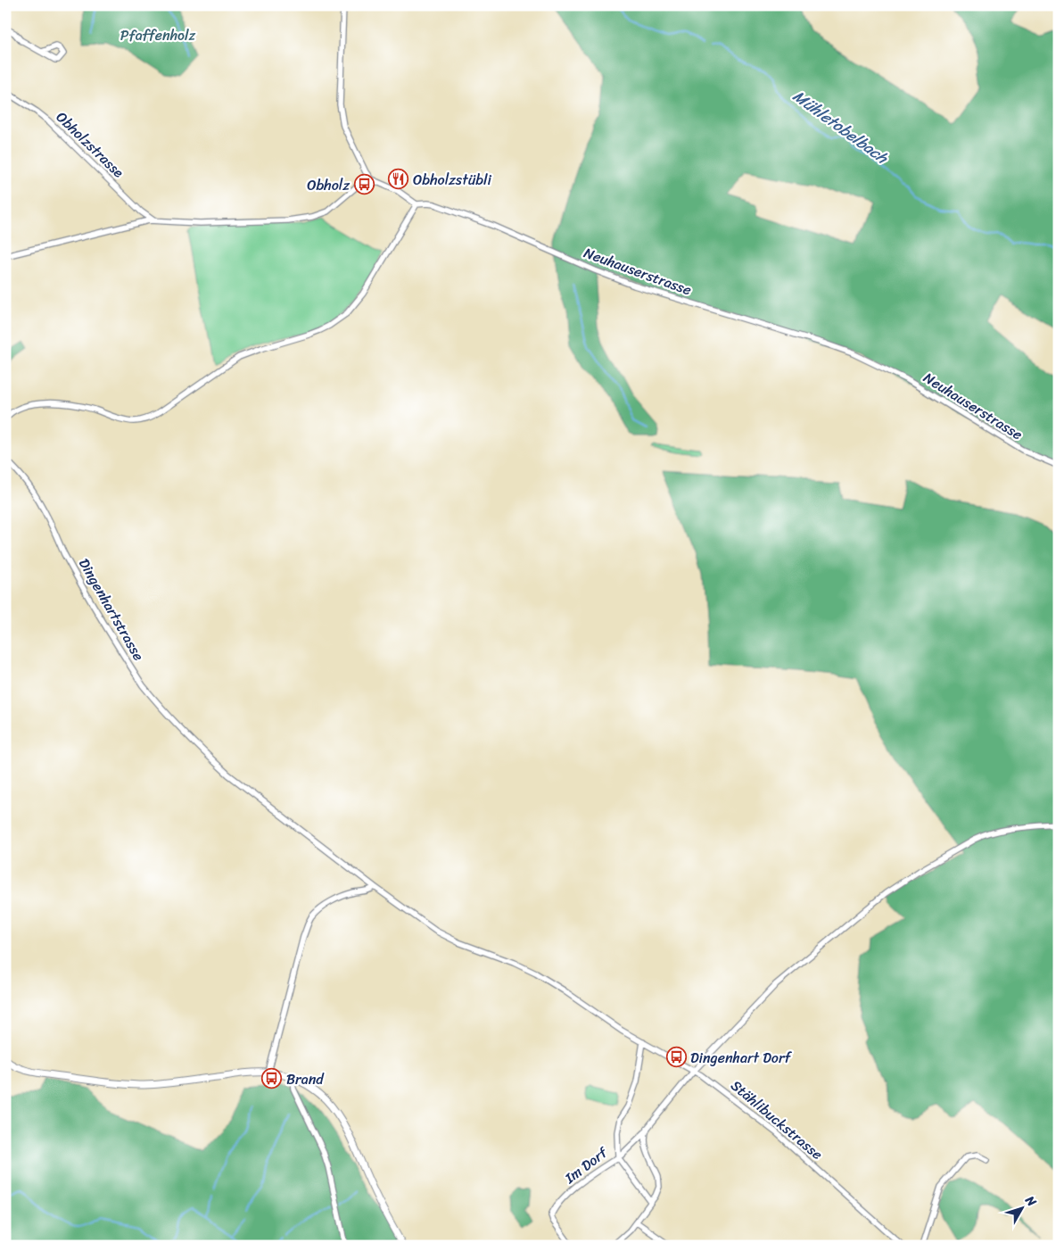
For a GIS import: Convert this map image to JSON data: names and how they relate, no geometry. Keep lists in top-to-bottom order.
{
  "streets": {
    "street": [
      "Obholzstrasse",
      "Neuhauserstrasse",
      "Dingenhartstrasse",
      "Stählibuckstrasse",
      "Im Dorf"
    ]
  },
  "crossings": [
    ["Dingenhartstrasse", "Stählibuckstrasse"],
    ["Stählibuckstrasse", "Im Dorf"]
  ],
  "water": ["Mühletobelbach"],
  "parks": ["Pfaffenholz"],
  "places": {
    "restaurant": ["Obholzstübli"],
    "bus stop": ["Obholz", "Dingenhart Dorf", "Brand"]
  },
  "north": "top right"
}
